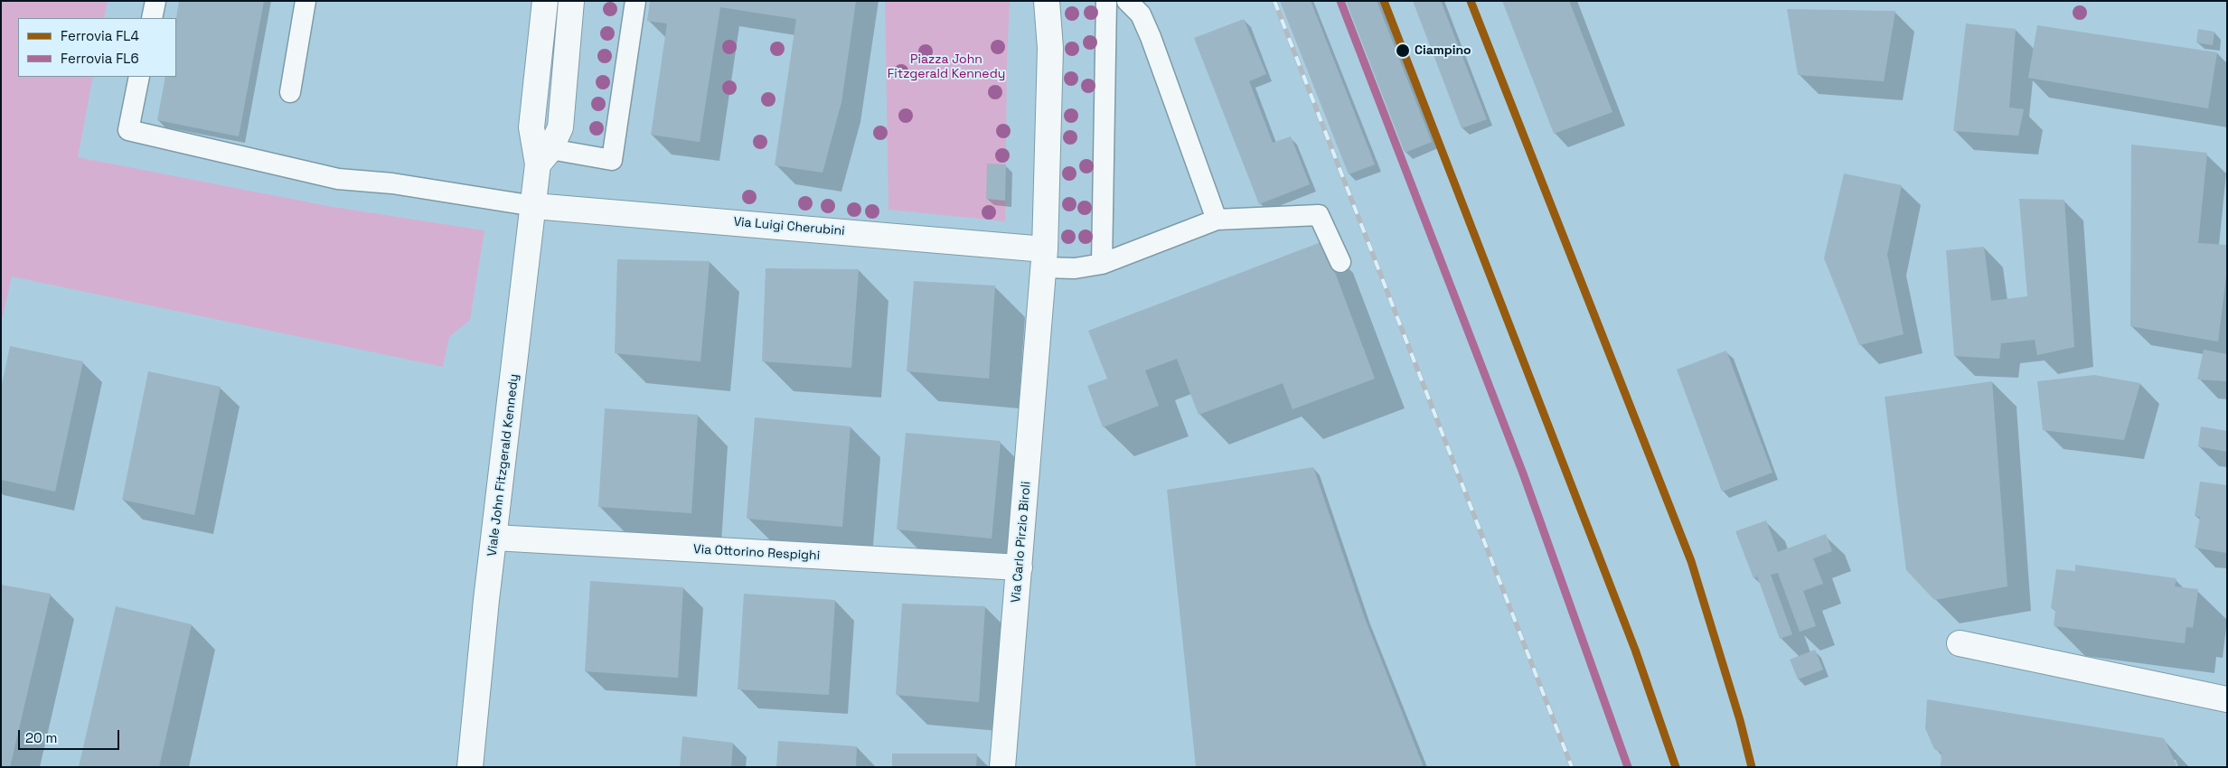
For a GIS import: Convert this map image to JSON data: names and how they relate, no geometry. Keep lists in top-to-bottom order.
{
  "streets": {
    "street": [
      "Via Luigi Cherubini",
      "Viale John Fitzgerald Kennedy",
      "Via Carlo Pirzio Biroli",
      "Via Ottorino Respighi"
    ]
  },
  "crossings": [
    ["Via Luigi Cherubini", "Viale John Fitzgerald Kennedy"],
    ["Via Luigi Cherubini", "Via Carlo Pirzio Biroli"],
    ["Viale John Fitzgerald Kennedy", "Via Ottorino Respighi"],
    ["Via Carlo Pirzio Biroli", "Via Ottorino Respighi"]
  ],
  "parks": ["Piazza John Fitzgerald Kennedy"],
  "places": ["Ciampino"],
  "lines": ["rail line FL4", "rail line FL6"],
  "legend": ["Ferrovia FL4", "Ferrovia FL6"],
  "scale_bar": "20 m"
}
